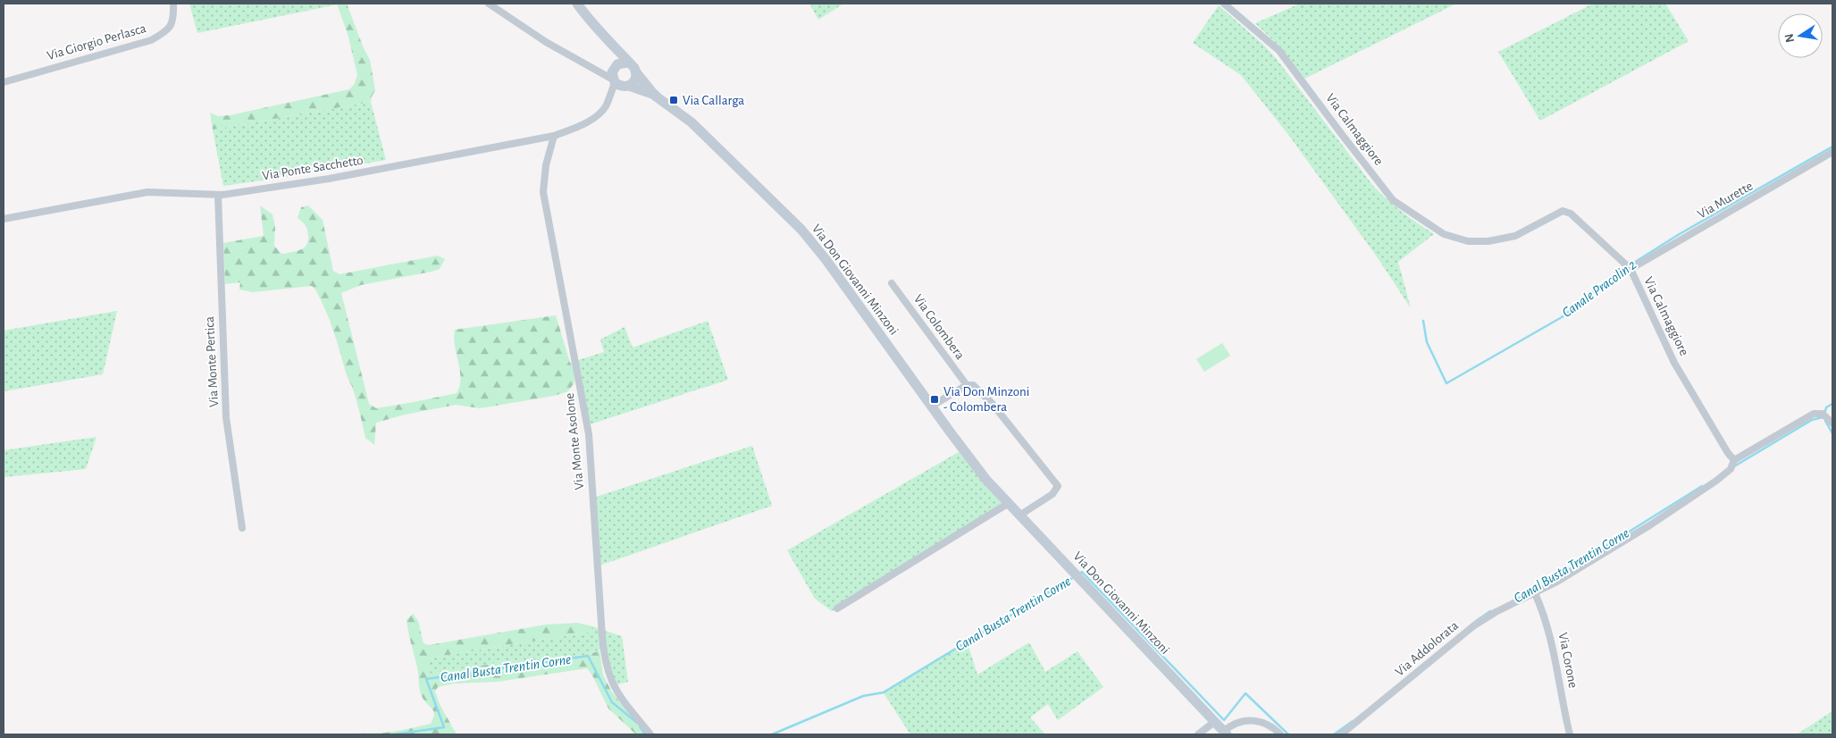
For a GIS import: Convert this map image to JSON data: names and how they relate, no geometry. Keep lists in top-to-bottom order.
{
  "streets": {
    "street": [
      "Via Giorgio Perlasca",
      "Via Calmaggiore",
      "Via Ponte Sacchetto",
      "Via Murette",
      "Via Don Giovanni Minzoni",
      "Via Colombera",
      "Via Monte Pertica",
      "Via Monte Asolone",
      "Via Addolorata",
      "Via Corone"
    ]
  },
  "crossings": [
    ["Via Calmaggiore", "Via Murette"],
    ["Via Calmaggiore", "Via Addolorata"],
    ["Via Ponte Sacchetto", "Via Monte Pertica"],
    ["Via Ponte Sacchetto", "Via Monte Asolone"],
    ["Via Don Giovanni Minzoni", "Via Colombera"],
    ["Via Addolorata", "Via Corone"]
  ],
  "water": ["Canale Pracolin 2", "Canal Busta Trentin Corne"],
  "places": {
    "transit": ["Via Callarga", "Via Don Minzoni - Colombera"]
  },
  "north": "left"
}
